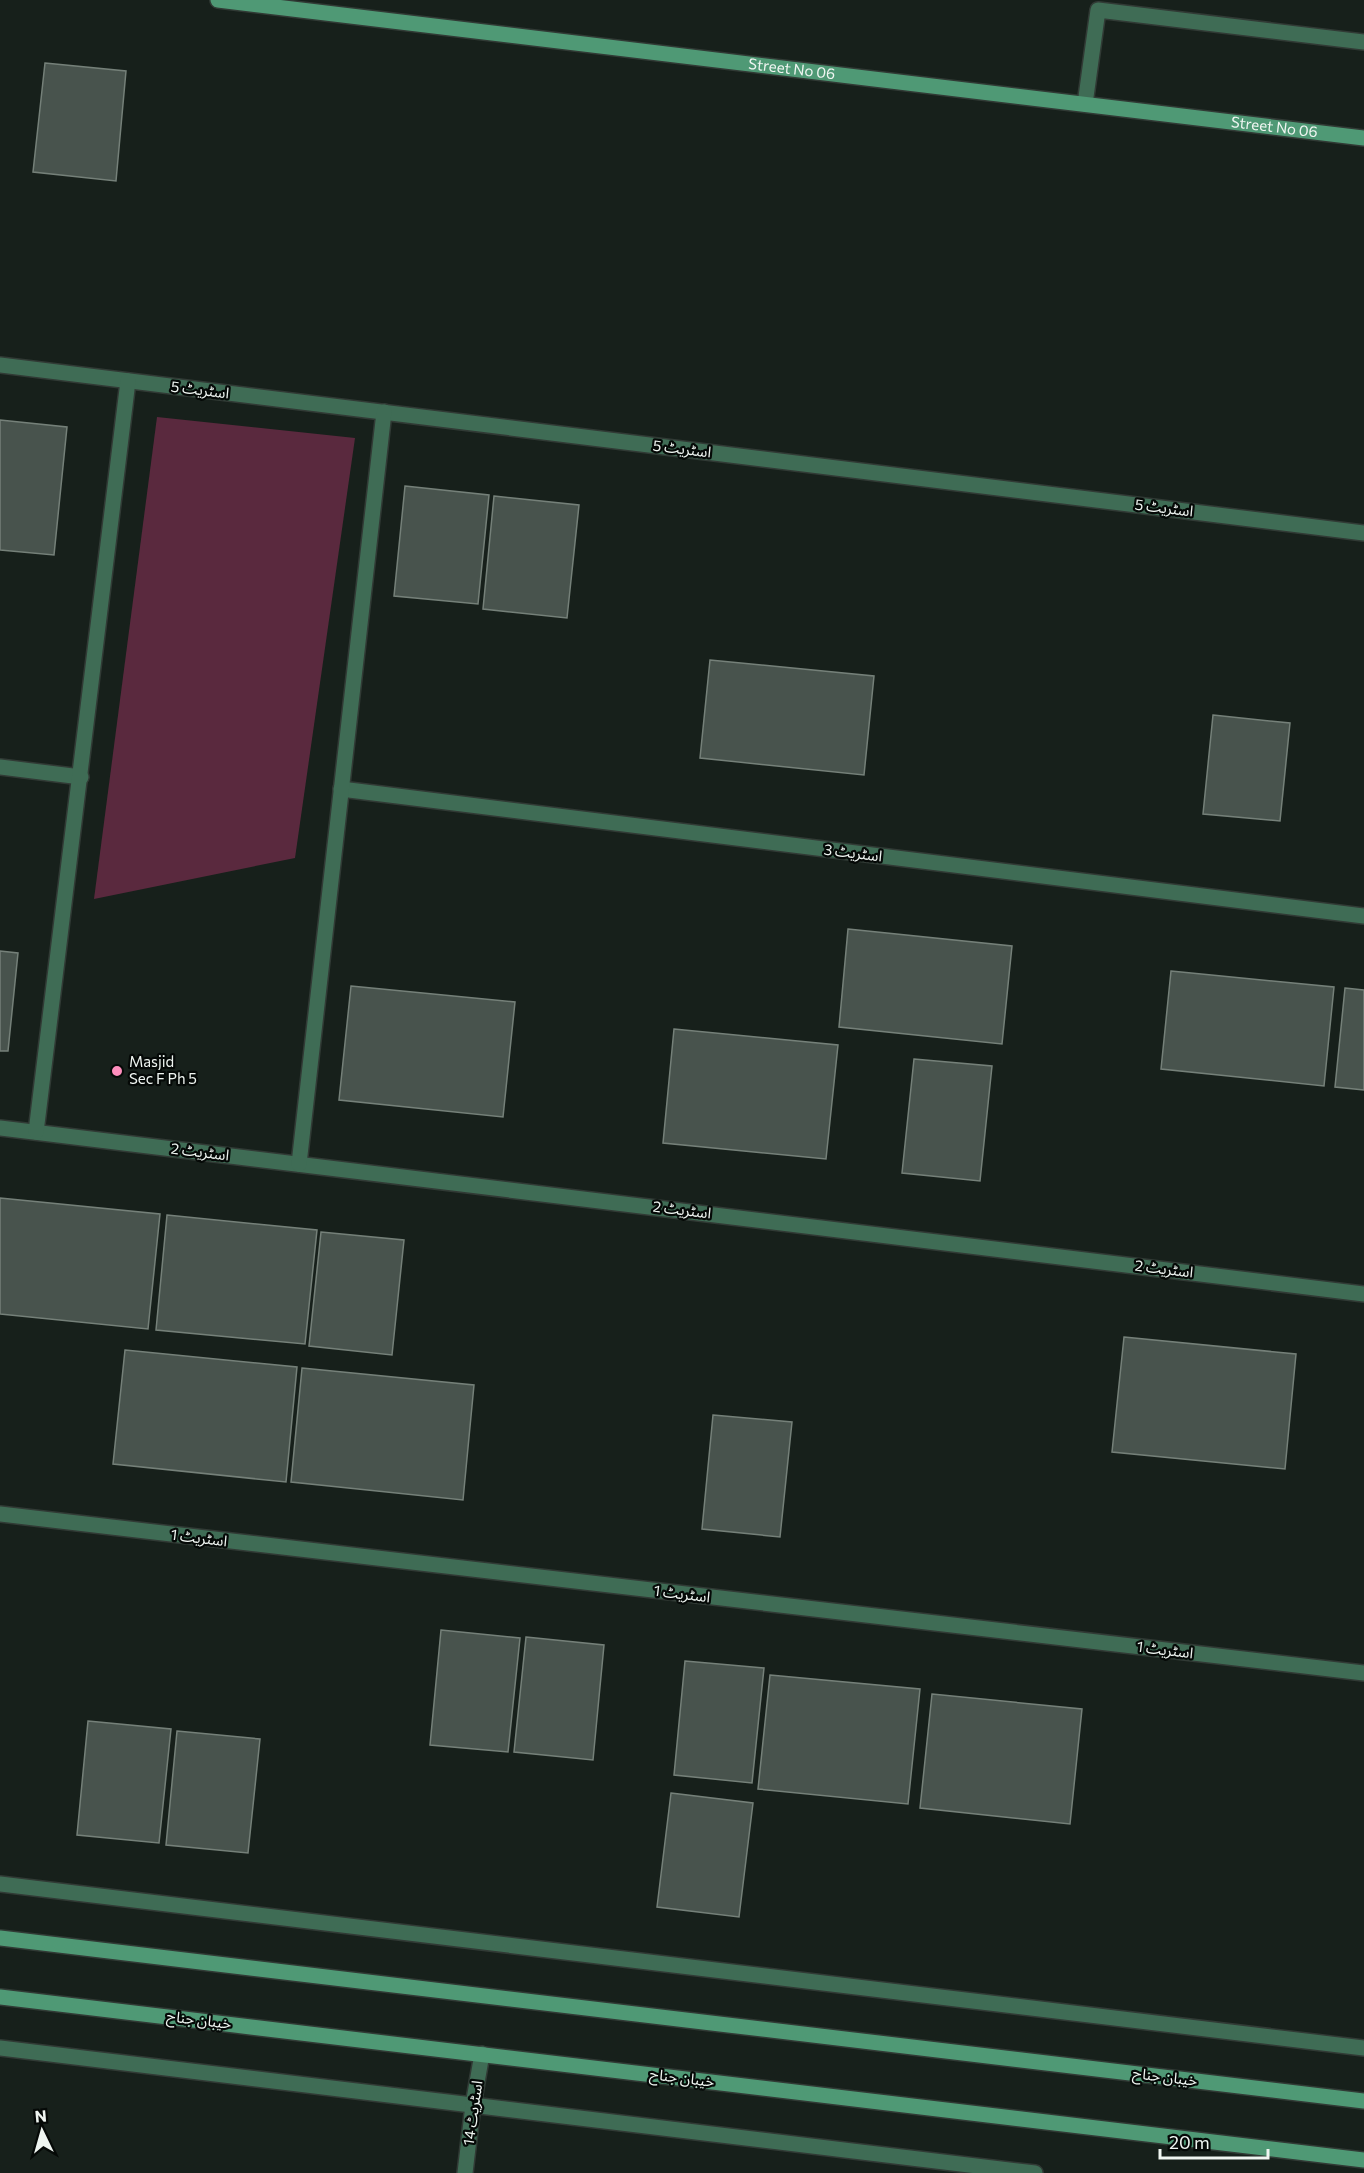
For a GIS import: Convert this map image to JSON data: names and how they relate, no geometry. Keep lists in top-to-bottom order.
{
  "streets": {
    "main road": ["Street No 06", "خیبان جناح"],
    "street": [
      "اسٹریٹ 5",
      "اسٹریٹ 3",
      "اسٹریٹ 2",
      "اسٹریٹ 1",
      "اسٹریٹ 14"
    ]
  },
  "crossings": [
    ["خیبان جناح", "اسٹریٹ 14"]
  ],
  "places": ["Masjid Sec F Ph 5"],
  "scale_bar": "20 m",
  "north": "top"
}
